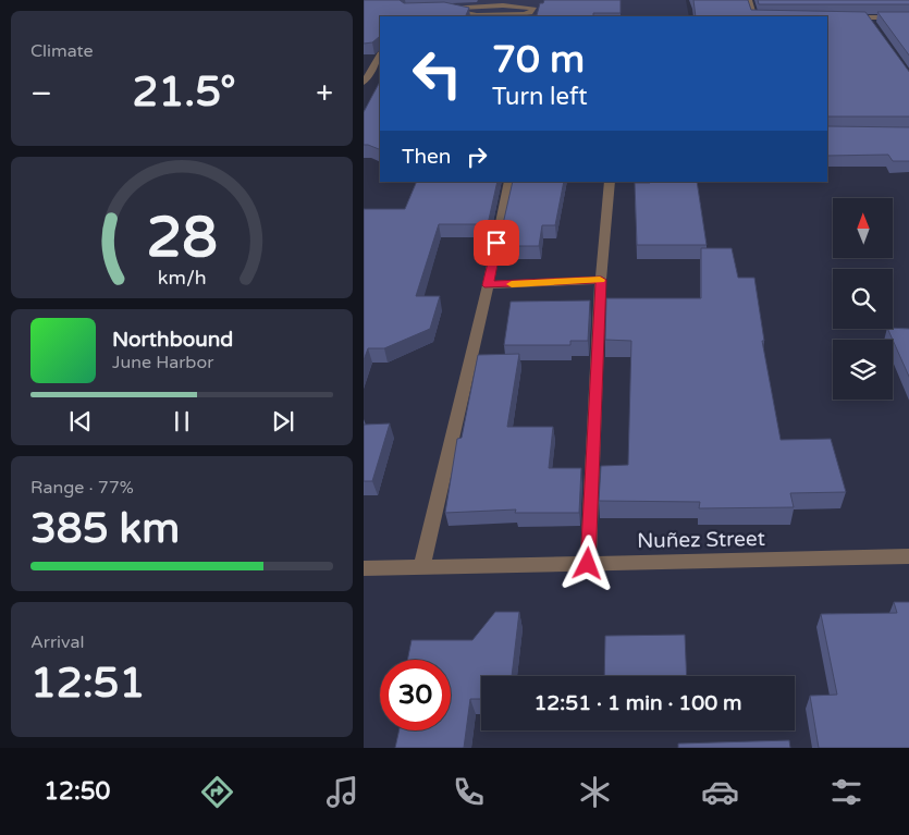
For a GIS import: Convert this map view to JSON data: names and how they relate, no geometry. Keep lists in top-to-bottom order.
{
  "streets": {
    "street": ["Nuñez Street"]
  },
  "north": "top",
  "page": {
    "tile": [
      "Climate",
      ["Range · 77%", "385 km"],
      ["Arrival", "12:51"]
    ],
    "turn": ["70 m", "Turn left"],
    "heat": ["−", "21.5°", "+"],
    "then": "Then",
    "song": ["Northbound", "June Harbor"],
    "limit": "30",
    "trip": "12:51 · 1 min · 100 m",
    "tabs": "12:50",
    "gauge": ["28", "km/h"]
  }
}
